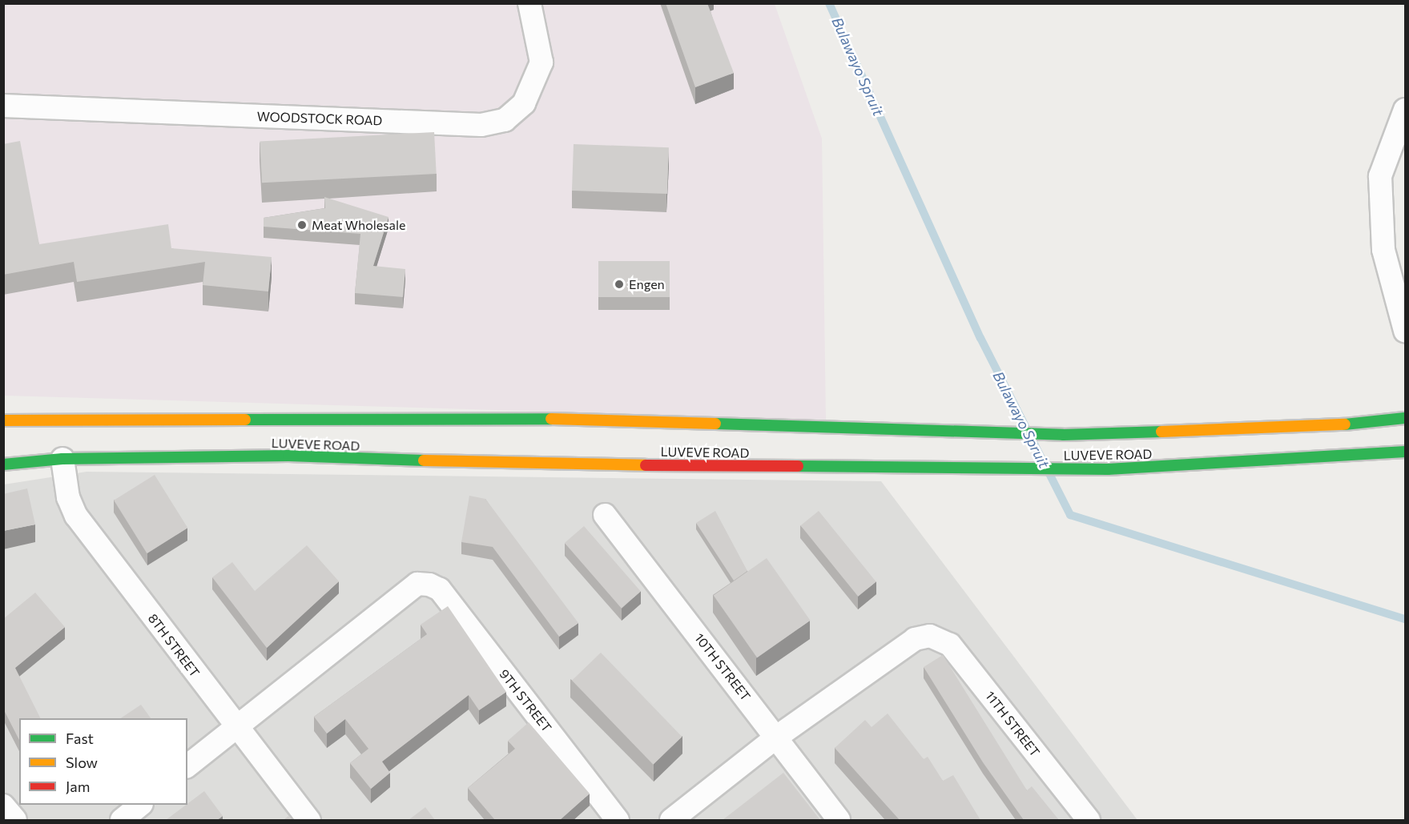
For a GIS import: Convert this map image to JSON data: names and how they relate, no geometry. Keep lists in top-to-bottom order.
{
  "streets": {
    "street": [
      "WOODSTOCK ROAD",
      "LUVEVE ROAD",
      "8TH STREET",
      "10TH STREET",
      "9TH STREET",
      "11TH STREET"
    ]
  },
  "crossings": [
    ["LUVEVE ROAD", "8TH STREET"],
    ["8TH STREET", "9TH STREET"],
    ["10TH STREET", "11TH STREET"]
  ],
  "water": ["Bulawayo Spruit"],
  "places": ["Meat Wholesale", "Engen"],
  "legend": ["Fast", "Slow", "Jam"]
}
